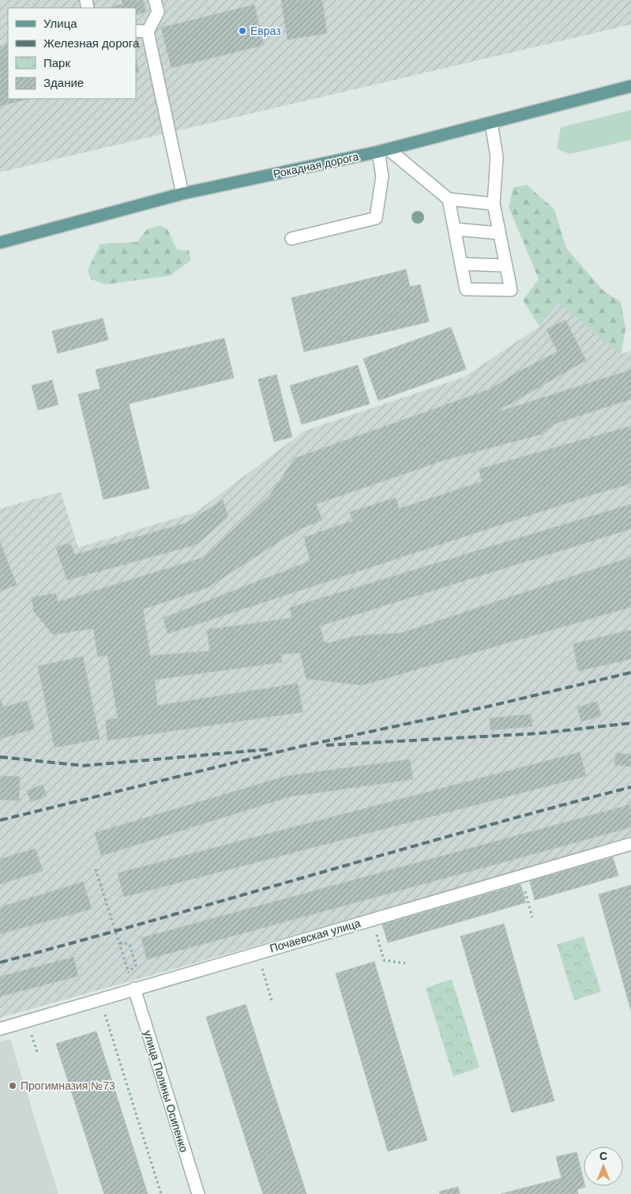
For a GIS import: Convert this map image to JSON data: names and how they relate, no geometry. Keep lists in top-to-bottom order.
{
  "streets": {
    "main road": ["Рокадная дорога"],
    "street": ["Почаевская улица", "улица Полины Осипенко"]
  },
  "crossings": [
    ["Почаевская улица", "улица Полины Осипенко"]
  ],
  "places": ["Евраз", "Прогимназия №73"],
  "legend": [
    "Улица",
    "Железная дорога",
    "Парк",
    "Здание"
  ],
  "north": "top"
}
